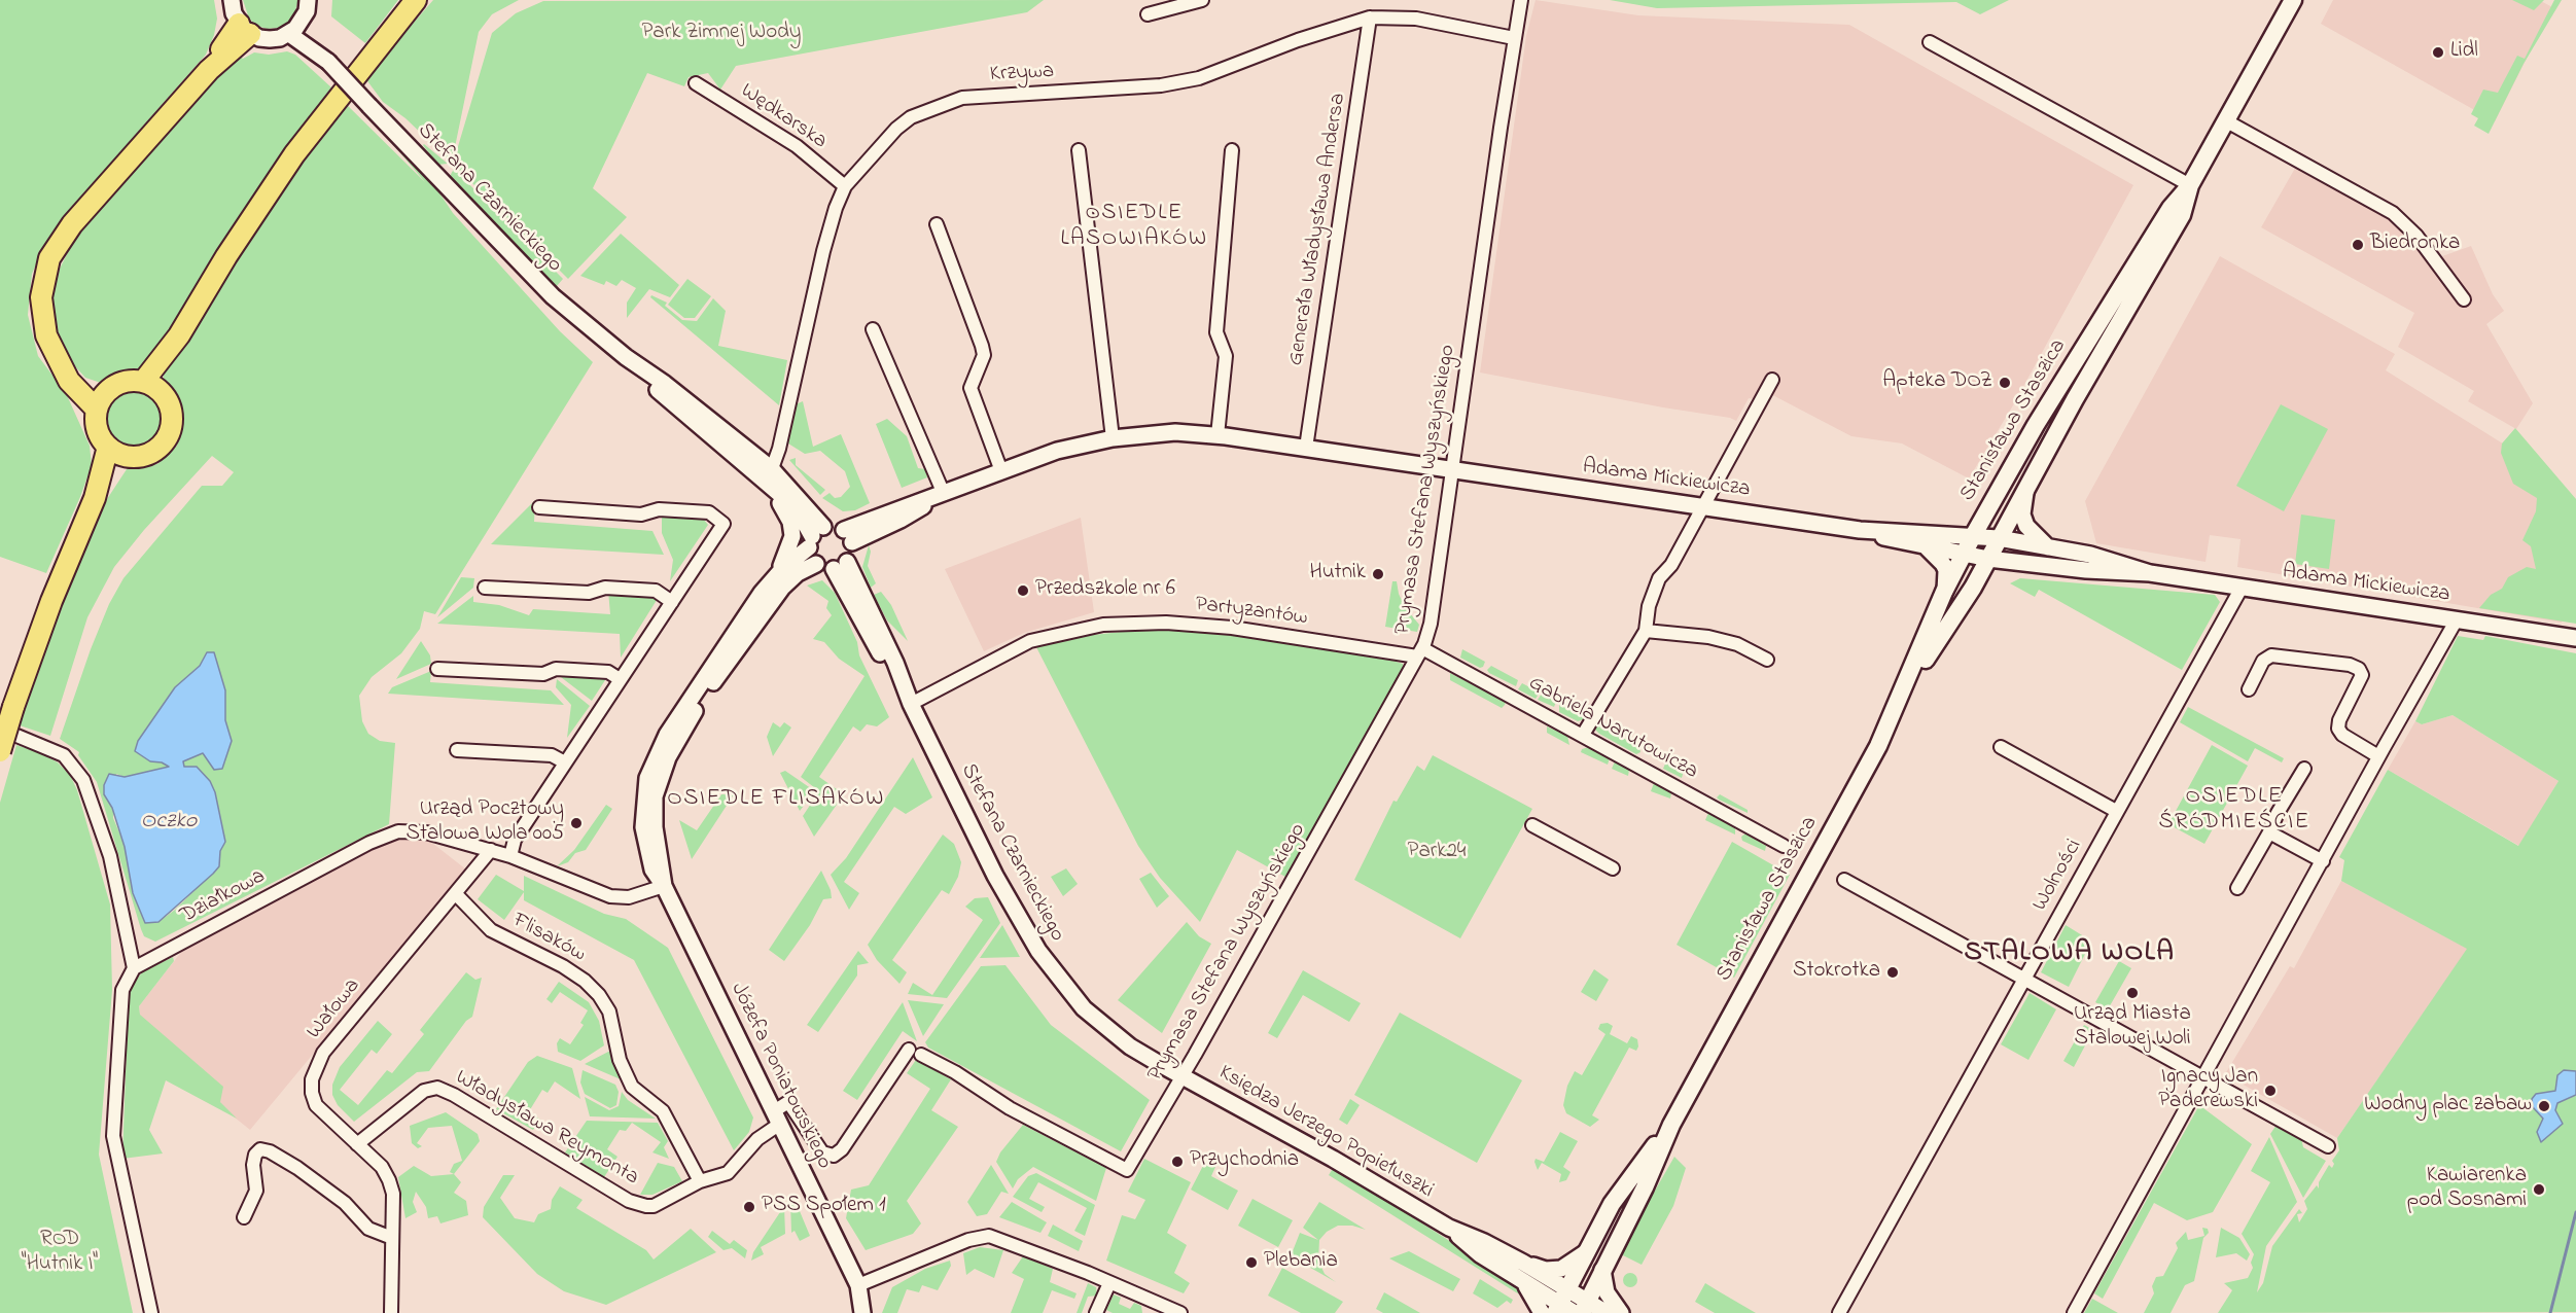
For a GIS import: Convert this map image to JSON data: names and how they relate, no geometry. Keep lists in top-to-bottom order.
{
  "streets": {
    "main road": ["Stanisława Staszica"],
    "street": [
      "Krzywa",
      "Wędkarska",
      "Stefana Czarnieckiego",
      "Generała Władysława Andersa",
      "Adama Mickiewicza",
      "Prymasa Stefana Wyszyńskiego",
      "Partyzantów",
      "Gabriela Narutowicza",
      "Wolności",
      "Działkowa",
      "Flisaków",
      "Wałowa",
      "Józefa Poniatowskiego",
      "Władysława Reymonta",
      "Księdza Jerzego Popiełuszki"
    ]
  },
  "crossings": [
    ["Krzywa", "Wędkarska"],
    ["Krzywa", "Stefana Czarnieckiego"],
    ["Krzywa", "Generała Władysława Andersa"],
    ["Krzywa", "Prymasa Stefana Wyszyńskiego"],
    ["Stefana Czarnieckiego", "Prymasa Stefana Wyszyńskiego"],
    ["Stefana Czarnieckiego", "Partyzantów"],
    ["Stefana Czarnieckiego", "Józefa Poniatowskiego"],
    ["Stefana Czarnieckiego", "Księdza Jerzego Popiełuszki"],
    ["Generała Władysława Andersa", "Adama Mickiewicza"],
    ["Stanisława Staszica", "Adama Mickiewicza"],
    ["Stanisława Staszica", "Księdza Jerzego Popiełuszki"],
    ["Adama Mickiewicza", "Prymasa Stefana Wyszyńskiego"],
    ["Adama Mickiewicza", "Wolności"],
    ["Prymasa Stefana Wyszyńskiego", "Partyzantów"],
    ["Prymasa Stefana Wyszyńskiego", "Gabriela Narutowicza"],
    ["Prymasa Stefana Wyszyńskiego", "Józefa Poniatowskiego"],
    ["Prymasa Stefana Wyszyńskiego", "Władysława Reymonta"],
    ["Prymasa Stefana Wyszyńskiego", "Księdza Jerzego Popiełuszki"],
    ["Partyzantów", "Gabriela Narutowicza"],
    ["Działkowa", "Wałowa"],
    ["Działkowa", "Józefa Poniatowskiego"],
    ["Flisaków", "Wałowa"],
    ["Flisaków", "Władysława Reymonta"],
    ["Wałowa", "Władysława Reymonta"],
    ["Józefa Poniatowskiego", "Władysława Reymonta"]
  ],
  "districts": [
    "OSIEDLE LASOWIAKÓW",
    "OSIEDLE ŚRÓDMIEŚCIE",
    "OSIEDLE FLISAKÓW",
    "STALOWA WOLA"
  ],
  "water": ["Oczko"],
  "parks": ["Park Zimnej Wody", "Park24", "ROD \"Hutnik I\""],
  "places": [
    "Lidl",
    "Biedronka",
    "Apteka DOZ",
    "Hutnik",
    "Przedszkole nr 6",
    "Urząd Pocztowy Stalowa Wola 005",
    "Stokrotka",
    "Urząd Miasta Stalowej Woli",
    "Ignacy Jan Paderewski",
    "Wodny plac zabaw",
    "Przychodnia",
    "Kawiarenka pod Sosnami",
    "PSS Społem 1",
    "Plebania"
  ]
}
